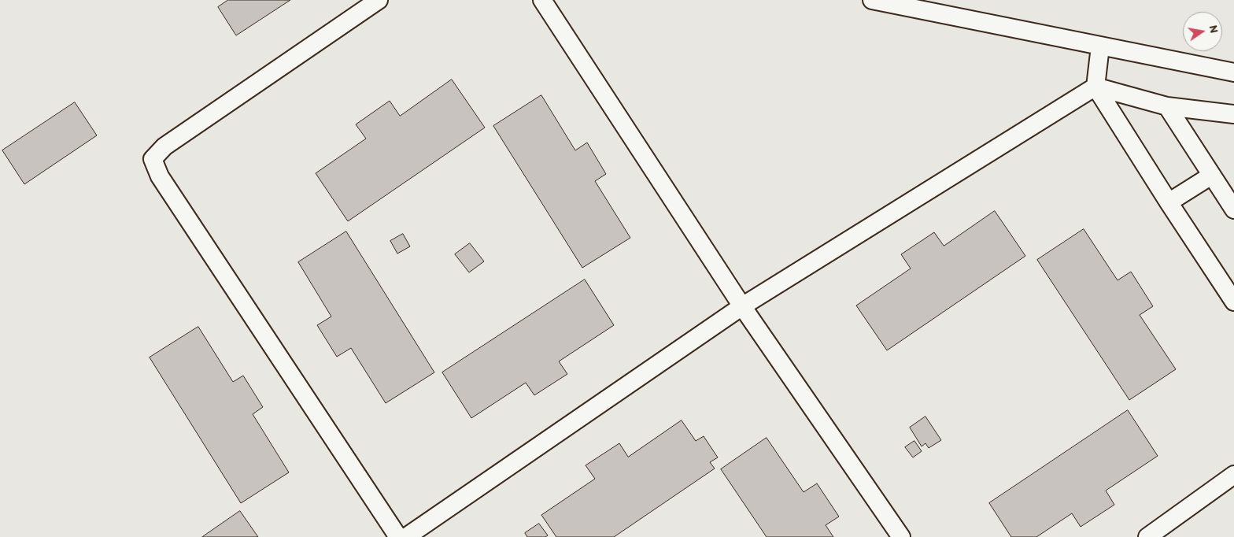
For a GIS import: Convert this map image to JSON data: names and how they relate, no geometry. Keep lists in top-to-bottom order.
{
  "north": "right"
}
